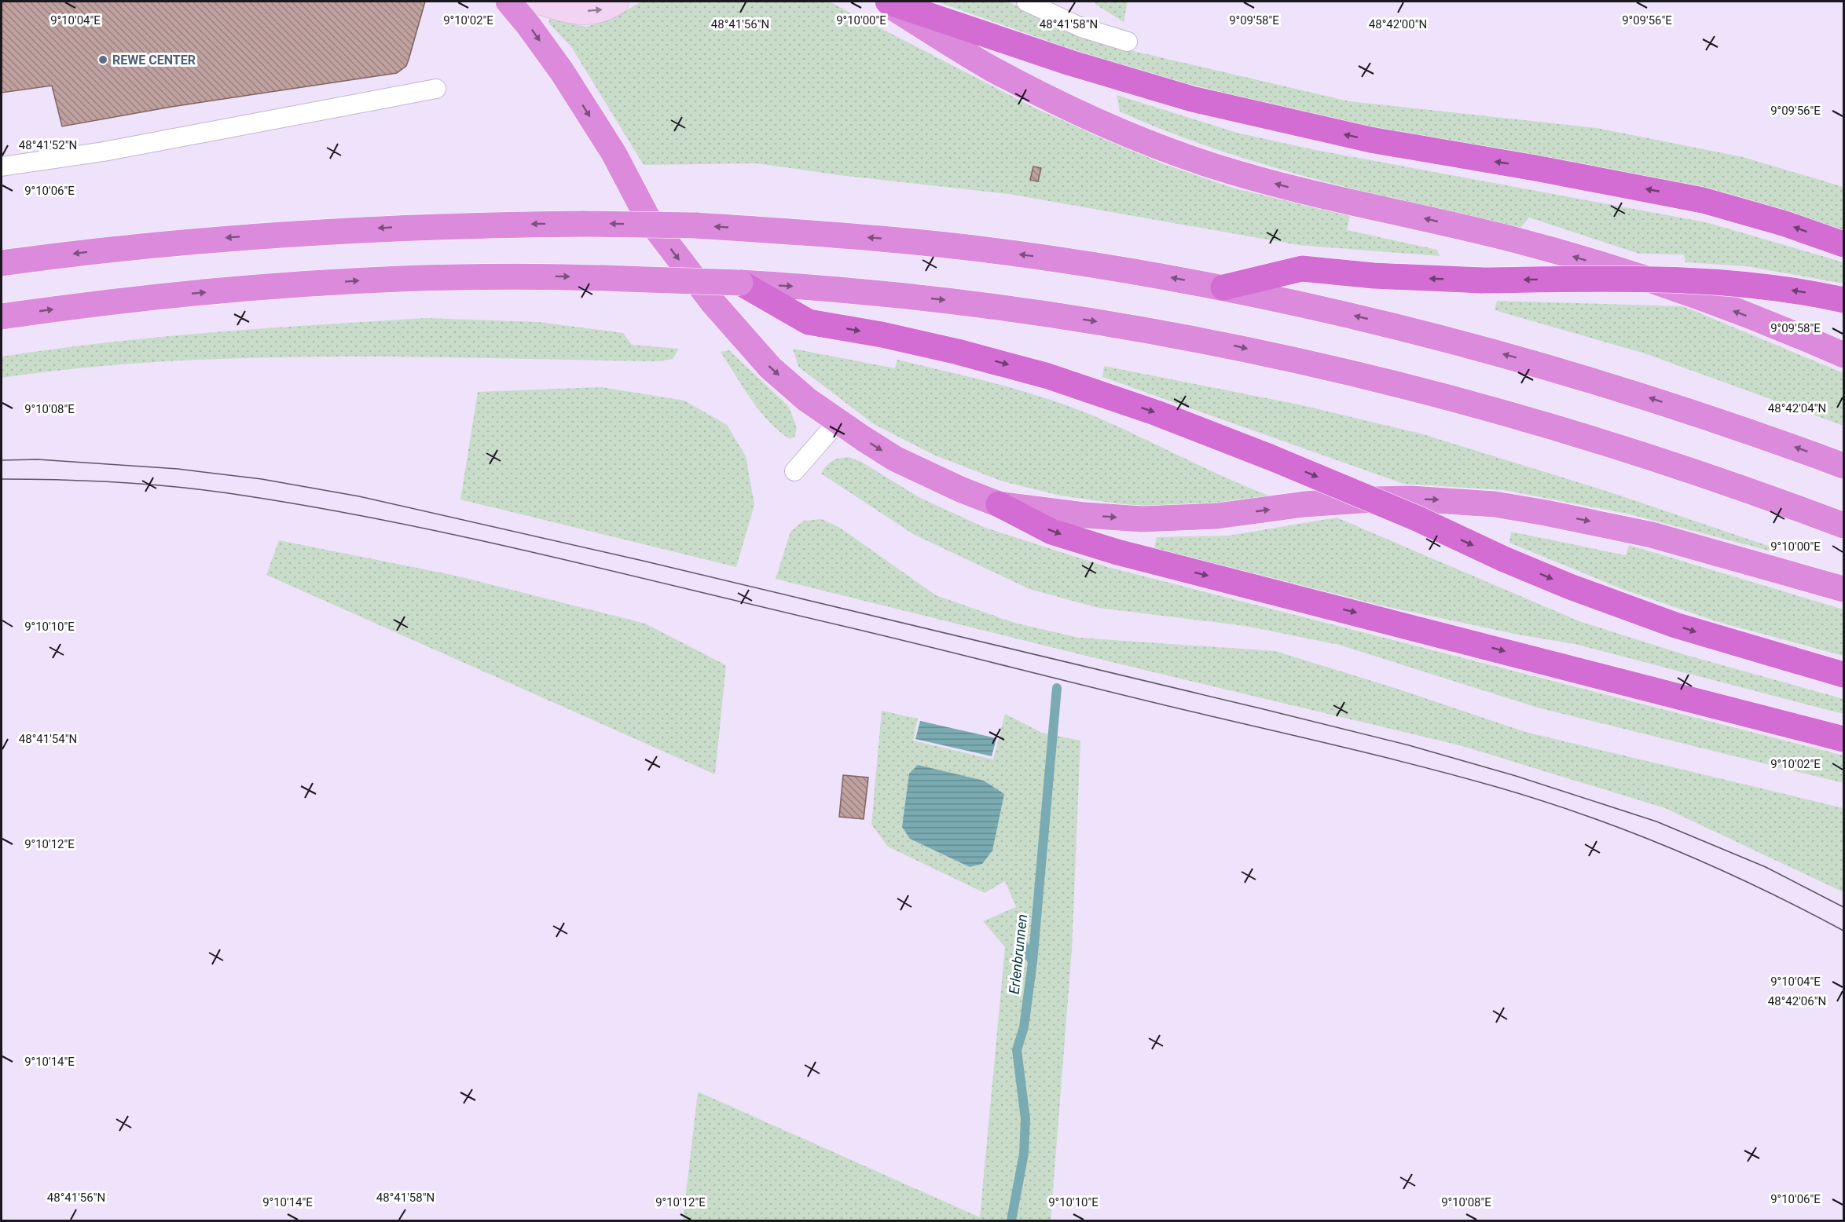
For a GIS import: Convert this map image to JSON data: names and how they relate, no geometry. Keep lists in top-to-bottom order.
{
  "water": ["Erlenbrunnen"],
  "places": ["REWE CENTER"],
  "coordinates": [
    "9°10'02\"E",
    "9°09'56\"E",
    "9°10'04\"E",
    "9°10'00\"E",
    "9°09'58\"E",
    "48°41'56\"N",
    "48°41'58\"N",
    "48°42'00\"N",
    "48°41'52\"N",
    "9°10'06\"E",
    "48°42'04\"N",
    "9°10'08\"E",
    "9°10'10\"E",
    "48°41'54\"N",
    "9°10'12\"E",
    "48°42'06\"N",
    "9°10'14\"E"
  ]
}
